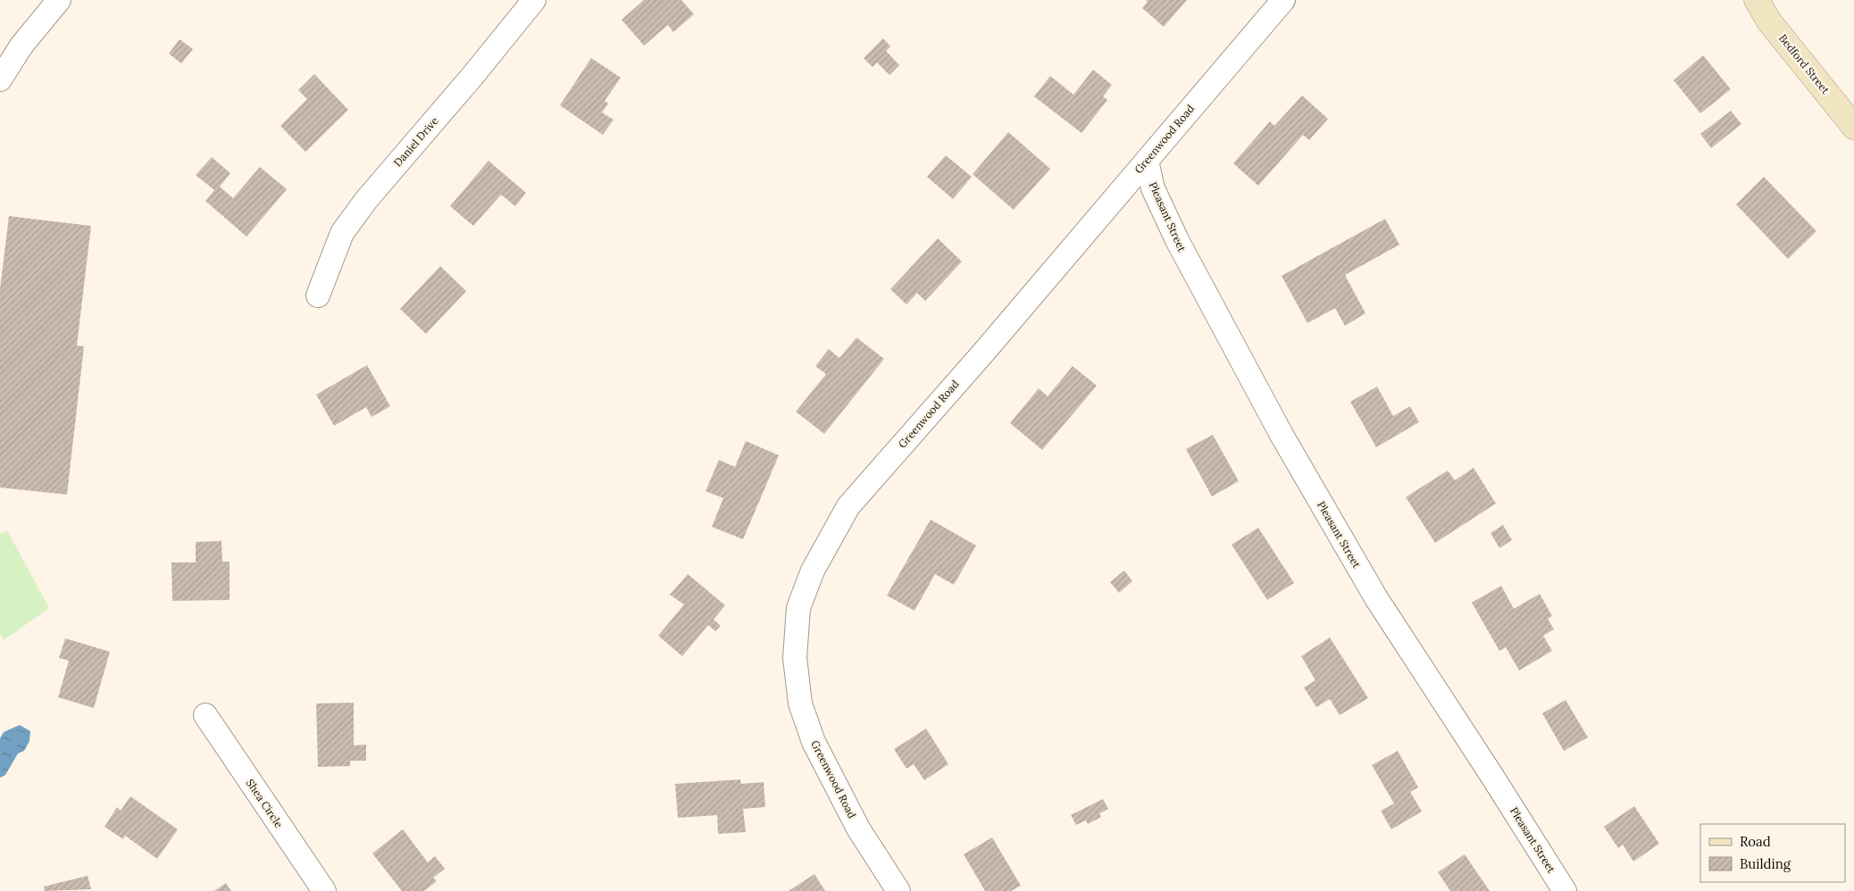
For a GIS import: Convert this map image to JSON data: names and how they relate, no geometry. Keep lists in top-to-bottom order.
{
  "streets": {
    "main road": ["Bedford Street"],
    "street": [
      "Greenwood Road",
      "Daniel Drive",
      "Pleasant Street",
      "Shea Circle"
    ]
  },
  "crossings": [
    ["Greenwood Road", "Pleasant Street"]
  ],
  "legend": ["Road", "Building"]
}
